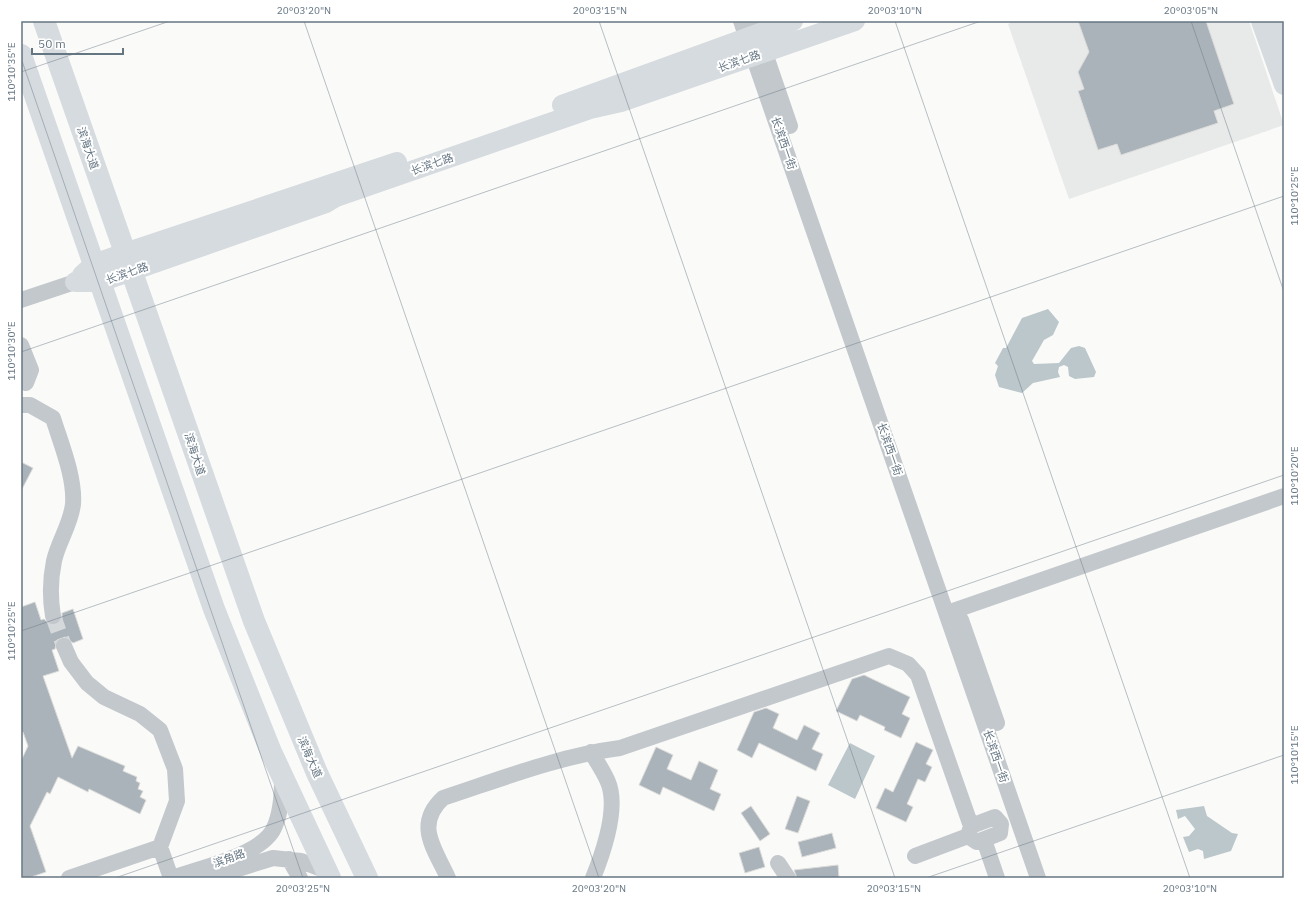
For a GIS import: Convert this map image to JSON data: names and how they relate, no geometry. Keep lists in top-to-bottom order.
{
  "streets": {
    "highway": ["滨海大道"],
    "main road": ["长滨七路"],
    "street": ["长滨西一街", "滨角路"]
  },
  "crossings": [
    ["长滨七路", "长滨西一街"],
    ["长滨七路", "滨海大道"]
  ],
  "scale_bar": "50 m",
  "coordinates": [
    "20°03'20\"N",
    "20°03'15\"N",
    "20°03'10\"N",
    "20°03'05\"N",
    "110°10'35\"E",
    "110°10'25\"E",
    "110°10'30\"E",
    "110°10'20\"E",
    "110°10'15\"E",
    "20°03'25\"N"
  ]
}
